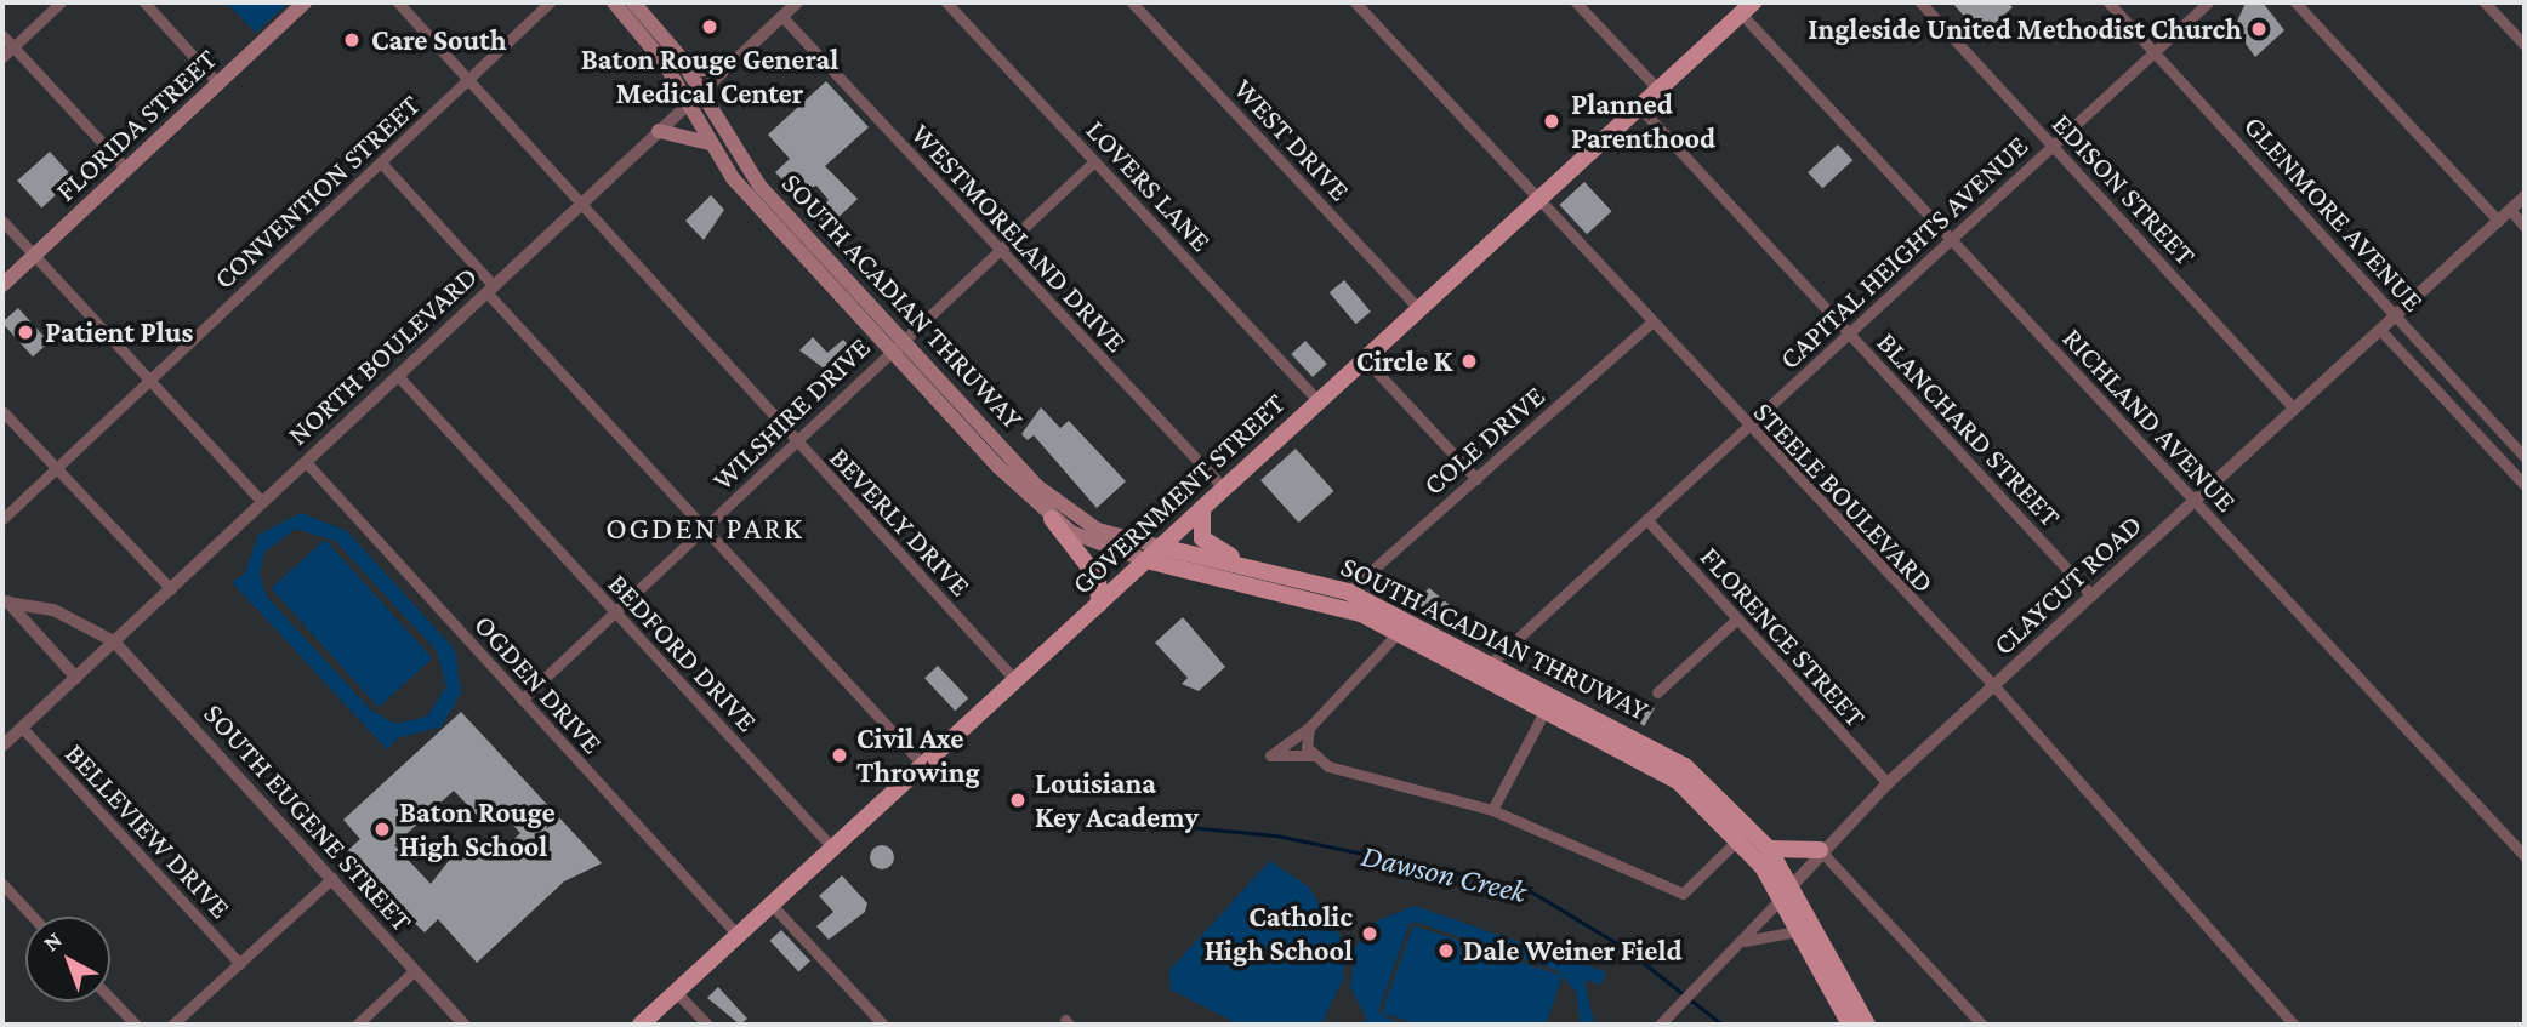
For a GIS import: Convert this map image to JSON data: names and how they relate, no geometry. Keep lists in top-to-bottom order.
{
  "streets": {
    "main road": ["FLORIDA STREET", "SOUTH ACADIAN THRUWAY", "GOVERNMENT STREET"],
    "street": [
      "WEST DRIVE",
      "LOVERS LANE",
      "EDISON STREET",
      "CONVENTION STREET",
      "GLENMORE AVENUE",
      "WESTMORELAND DRIVE",
      "CAPITAL HEIGHTS AVENUE",
      "NORTH BOULEVARD",
      "WILSHIRE DRIVE",
      "RICHLAND AVENUE",
      "BLANCHARD STREET",
      "COLE DRIVE",
      "STEELE BOULEVARD",
      "BEVERLY DRIVE",
      "CLAYCUT ROAD",
      "FLORENCE STREET",
      "BEDFORD DRIVE",
      "OGDEN DRIVE",
      "SOUTH EUGENE STREET",
      "BELLEVIEW DRIVE"
    ]
  },
  "crossings": [
    ["WEST DRIVE", "GOVERNMENT STREET"],
    ["LOVERS LANE", "WILSHIRE DRIVE"],
    ["LOVERS LANE", "GOVERNMENT STREET"],
    ["EDISON STREET", "CAPITAL HEIGHTS AVENUE"],
    ["EDISON STREET", "CLAYCUT ROAD"],
    ["CONVENTION STREET", "BEVERLY DRIVE"],
    ["GLENMORE AVENUE", "CAPITAL HEIGHTS AVENUE"],
    ["GLENMORE AVENUE", "CLAYCUT ROAD"],
    ["WESTMORELAND DRIVE", "NORTH BOULEVARD"],
    ["WESTMORELAND DRIVE", "WILSHIRE DRIVE"],
    ["WESTMORELAND DRIVE", "GOVERNMENT STREET"],
    ["CAPITAL HEIGHTS AVENUE", "SOUTH ACADIAN THRUWAY"],
    ["CAPITAL HEIGHTS AVENUE", "RICHLAND AVENUE"],
    ["CAPITAL HEIGHTS AVENUE", "BLANCHARD STREET"],
    ["CAPITAL HEIGHTS AVENUE", "STEELE BOULEVARD"],
    ["CAPITAL HEIGHTS AVENUE", "FLORENCE STREET"],
    ["SOUTH ACADIAN THRUWAY", "NORTH BOULEVARD"],
    ["SOUTH ACADIAN THRUWAY", "WILSHIRE DRIVE"],
    ["SOUTH ACADIAN THRUWAY", "COLE DRIVE"],
    ["SOUTH ACADIAN THRUWAY", "GOVERNMENT STREET"],
    ["SOUTH ACADIAN THRUWAY", "CLAYCUT ROAD"],
    ["NORTH BOULEVARD", "BEVERLY DRIVE"],
    ["NORTH BOULEVARD", "BEDFORD DRIVE"],
    ["NORTH BOULEVARD", "OGDEN DRIVE"],
    ["NORTH BOULEVARD", "SOUTH EUGENE STREET"],
    ["NORTH BOULEVARD", "BELLEVIEW DRIVE"],
    ["WILSHIRE DRIVE", "BEVERLY DRIVE"],
    ["WILSHIRE DRIVE", "BEDFORD DRIVE"],
    ["WILSHIRE DRIVE", "OGDEN DRIVE"],
    ["RICHLAND AVENUE", "GOVERNMENT STREET"],
    ["RICHLAND AVENUE", "CLAYCUT ROAD"],
    ["BLANCHARD STREET", "GOVERNMENT STREET"],
    ["BLANCHARD STREET", "CLAYCUT ROAD"],
    ["COLE DRIVE", "STEELE BOULEVARD"],
    ["GOVERNMENT STREET", "STEELE BOULEVARD"],
    ["GOVERNMENT STREET", "BEVERLY DRIVE"],
    ["GOVERNMENT STREET", "BEDFORD DRIVE"],
    ["GOVERNMENT STREET", "OGDEN DRIVE"],
    ["STEELE BOULEVARD", "CLAYCUT ROAD"],
    ["CLAYCUT ROAD", "FLORENCE STREET"]
  ],
  "districts": ["OGDEN PARK"],
  "water": ["Dawson Creek"],
  "places": [
    "Baton Rouge General Medical Center",
    "Ingleside United Methodist Church",
    "Care South",
    "Planned Parenthood",
    "Patient Plus",
    "Circle K",
    "Civil Axe Throwing",
    "Louisiana Key Academy",
    "Baton Rouge High School",
    "Catholic High School",
    "Dale Weiner Field"
  ],
  "north": "top left"
}
